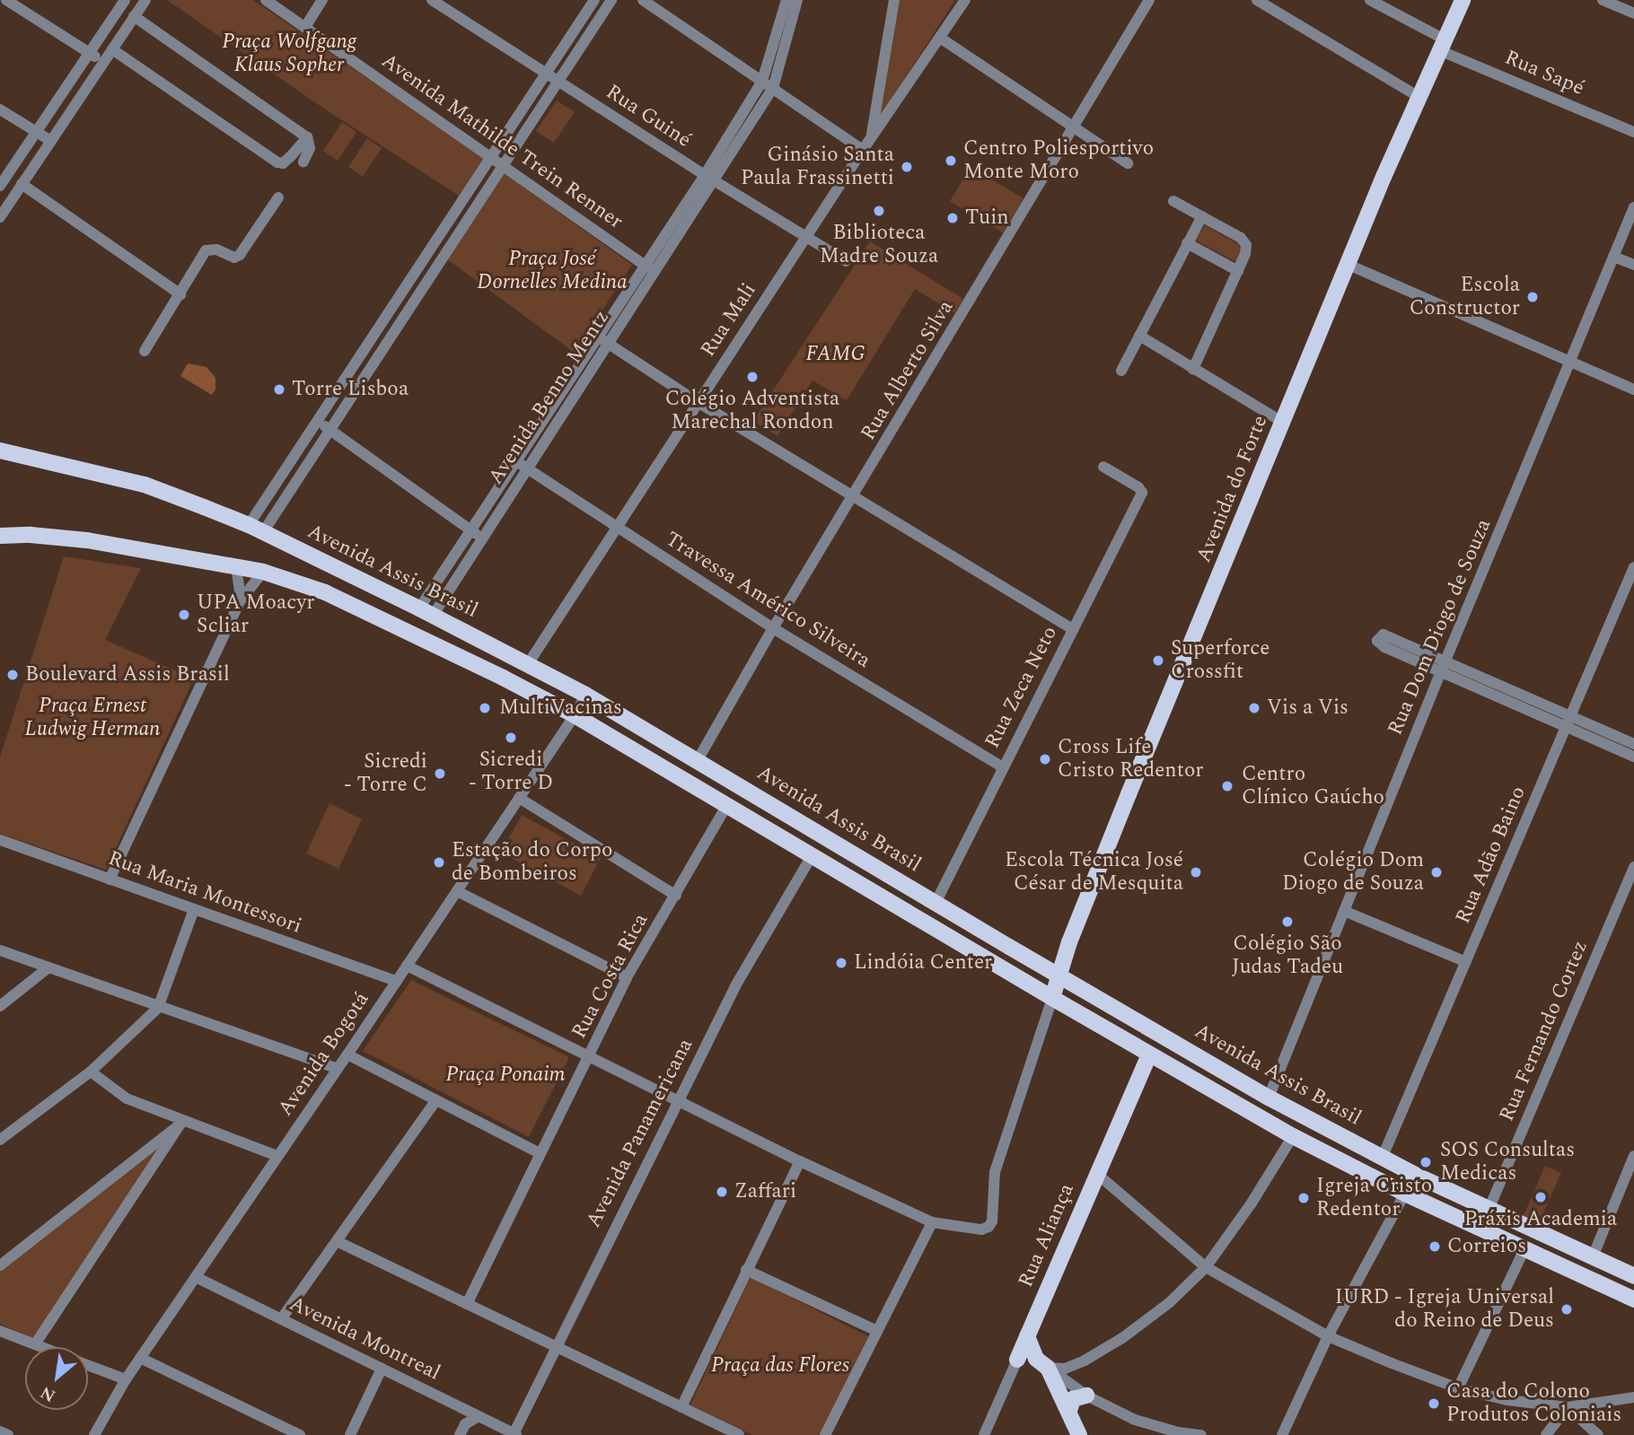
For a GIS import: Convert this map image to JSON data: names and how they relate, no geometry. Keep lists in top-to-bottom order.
{
  "streets": {
    "main road": ["Avenida do Forte", "Avenida Assis Brasil", "Rua Aliança"],
    "street": [
      "Rua Sapé",
      "Rua Guiné",
      "Avenida Mathilde Trein Renner",
      "Rua Mali",
      "Rua Alberto Silva",
      "Avenida Benno Mentz",
      "Travessa Américo Silveira",
      "Rua Dom Diogo de Souza",
      "Rua Zeca Neto",
      "Rua Adão Baino",
      "Rua Maria Montessori",
      "Rua Costa Rica",
      "Rua Fernando Cortez",
      "Avenida Bogotá",
      "Avenida Panamericana",
      "Avenida Montreal"
    ]
  },
  "crossings": [
    ["Rua Sapé", "Avenida do Forte"],
    ["Rua Guiné", "Rua Mali"],
    ["Rua Guiné", "Avenida Benno Mentz"],
    ["Avenida Mathilde Trein Renner", "Avenida Benno Mentz"],
    ["Rua Mali", "Avenida Assis Brasil"],
    ["Rua Mali", "Travessa Américo Silveira"],
    ["Rua Alberto Silva", "Avenida Assis Brasil"],
    ["Rua Alberto Silva", "Travessa Américo Silveira"],
    ["Avenida Benno Mentz", "Avenida Assis Brasil"],
    ["Avenida Benno Mentz", "Travessa Américo Silveira"],
    ["Avenida do Forte", "Avenida Assis Brasil"],
    ["Avenida Assis Brasil", "Rua Dom Diogo de Souza"],
    ["Avenida Assis Brasil", "Rua Zeca Neto"],
    ["Avenida Assis Brasil", "Rua Adão Baino"],
    ["Avenida Assis Brasil", "Rua Fernando Cortez"],
    ["Avenida Assis Brasil", "Avenida Bogotá"],
    ["Travessa Américo Silveira", "Rua Zeca Neto"],
    ["Rua Maria Montessori", "Avenida Bogotá"],
    ["Avenida Bogotá", "Avenida Montreal"],
    ["Avenida Panamericana", "Avenida Montreal"]
  ],
  "parks": [
    "Praça Wolfgang Klaus Sopher",
    "Praça José Dornelles Medina",
    "FAMG",
    "Praça Ernest Ludwig Herman",
    "Praça Ponaim",
    "Praça das Flores"
  ],
  "places": [
    "Centro Poliesportivo Monte Moro",
    "Ginásio Santa Paula Frassinetti",
    "Biblioteca Madre Souza",
    "Tuin",
    "Escola Constructor",
    "Colégio Adventista Marechal Rondon",
    "Torre Lisboa",
    "UPA Moacyr Scliar",
    "Superforce Crossfit",
    "Boulevard Assis Brasil",
    "MultiVacinas",
    "Vis a Vis",
    "Sicredi - Torre D",
    "Cross Life Cristo Redentor",
    "Sicredi - Torre C",
    "Centro Clínico Gaúcho",
    "Estação do Corpo de Bombeiros",
    "Escola Técnica José César de Mesquita",
    "Colégio Dom Diogo de Souza",
    "Colégio São Judas Tadeu",
    "Lindóia Center",
    "SOS Consultas Medicas",
    "Zaffari",
    "Práxis Academia",
    "Igreja Cristo Redentor",
    "Correios",
    "IURD - Igreja Universal do Reino de Deus",
    "Casa do Colono Produtos Coloniais"
  ],
  "north": "bottom left"
}
